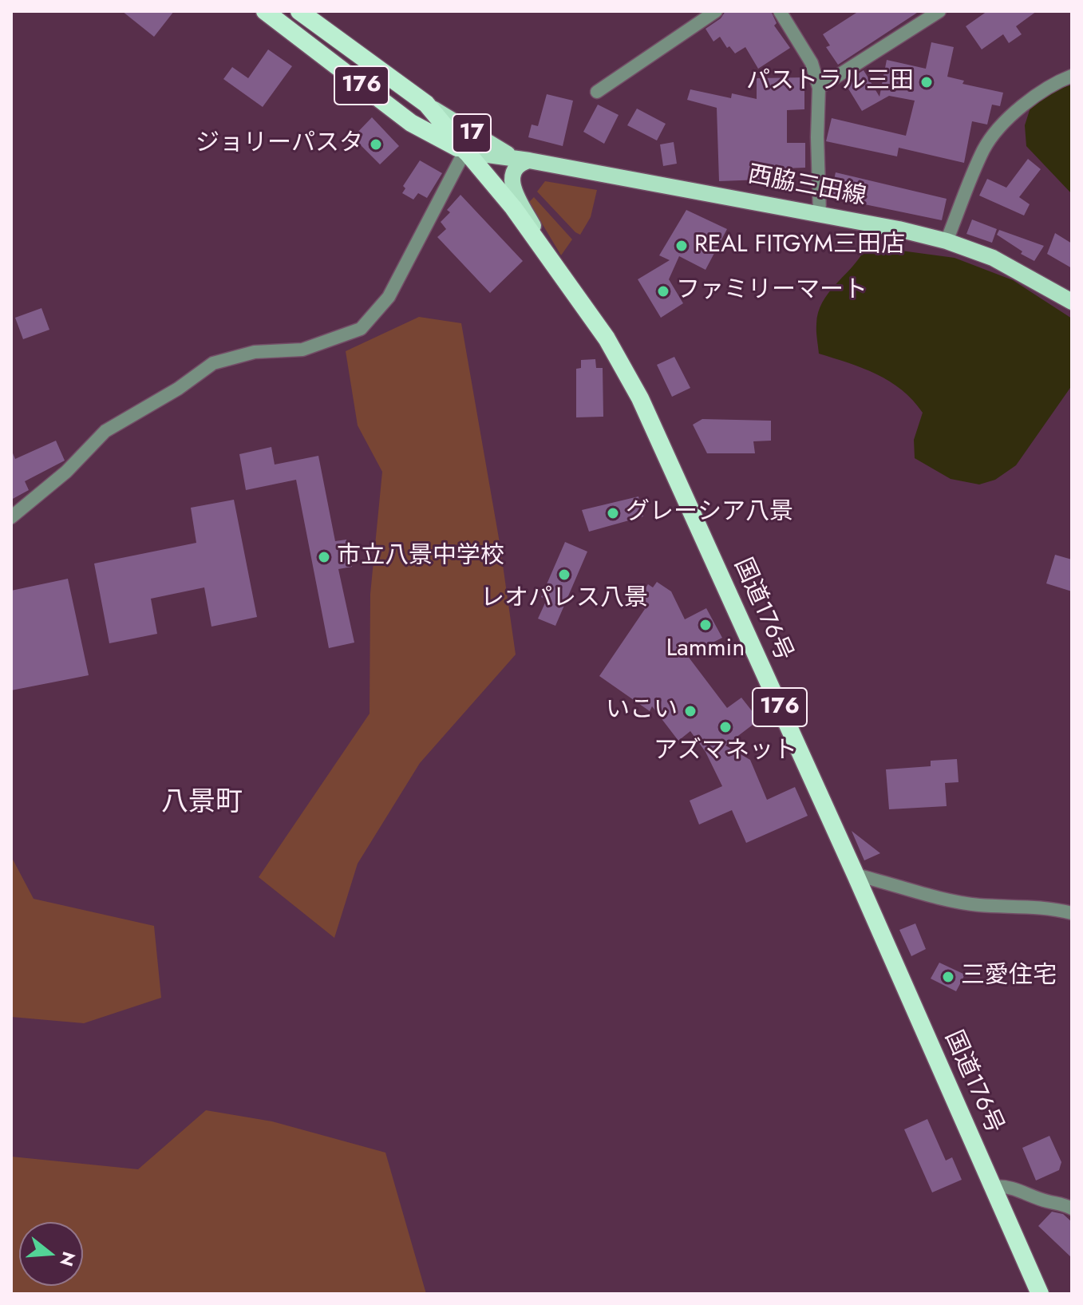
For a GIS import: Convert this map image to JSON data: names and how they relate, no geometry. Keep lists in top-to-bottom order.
{
  "streets": {
    "highway": ["176", "国道176号"],
    "main road": ["17", "西脇三田線"]
  },
  "crossings": [
    ["西脇三田線", "国道176号"]
  ],
  "districts": ["八景町"],
  "places": [
    "パストラル三田",
    "ジョリーパスタ",
    "REAL FITGYM三田店",
    "ファミリーマート",
    "グレーシア八景",
    "市立八景中学校",
    "レオパレス八景",
    "Lammin",
    "いこい",
    "アズマネット",
    "三愛住宅"
  ],
  "north": "right"
}
